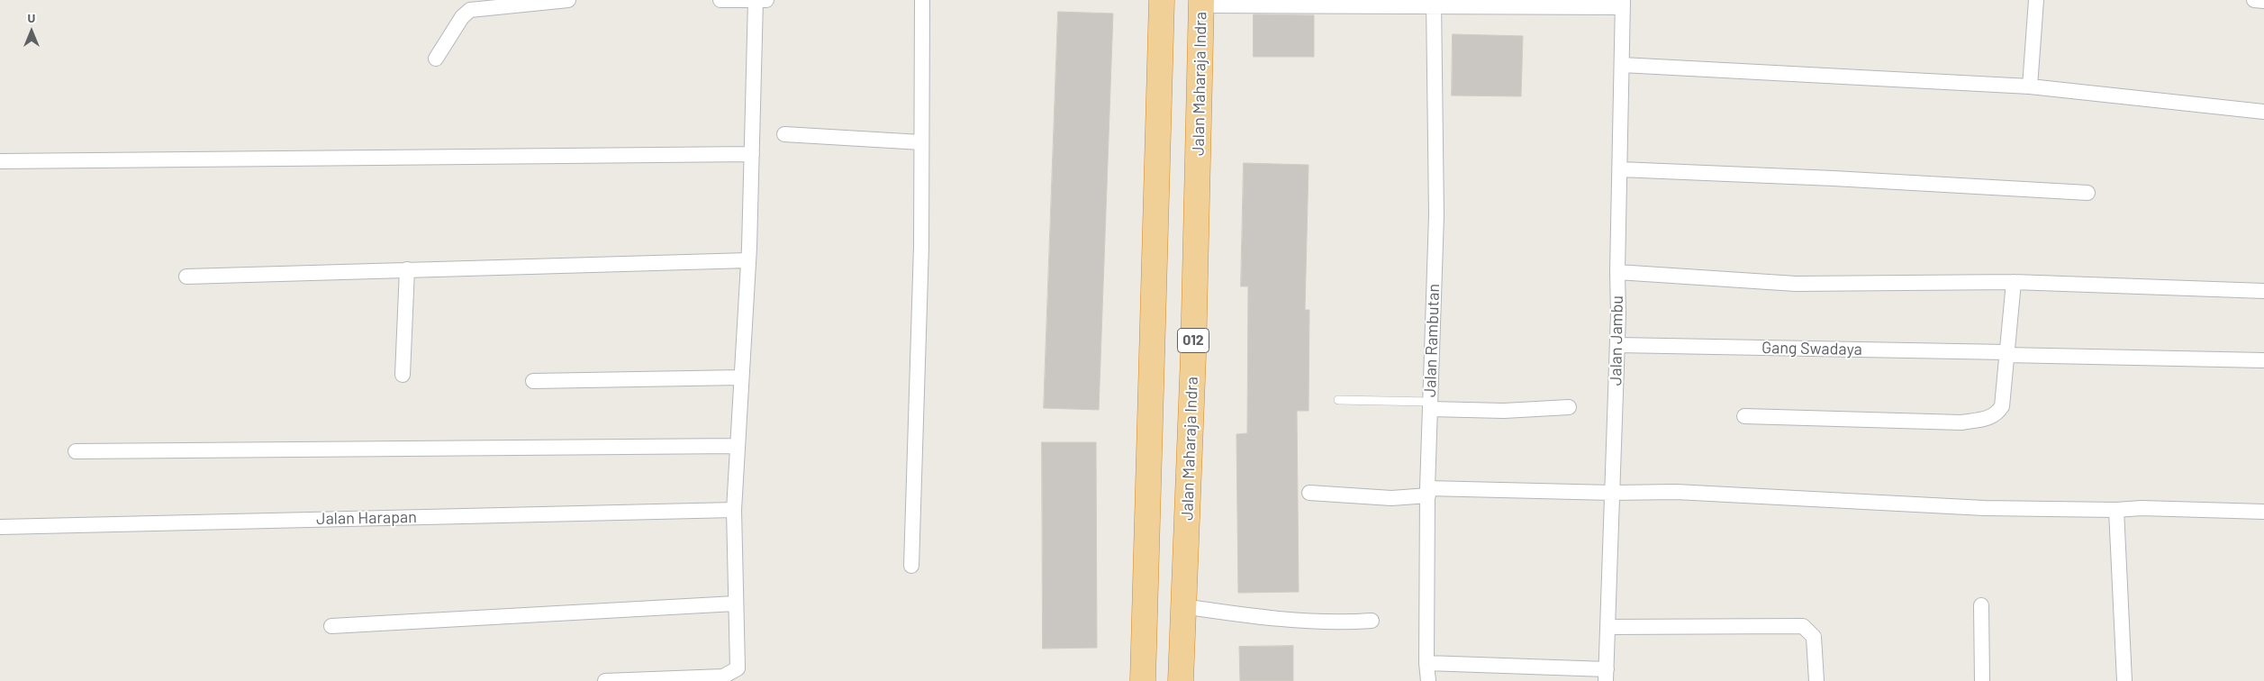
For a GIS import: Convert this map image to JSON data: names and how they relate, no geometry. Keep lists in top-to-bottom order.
{
  "streets": {
    "highway": ["Jalan Maharaja Indra", "012"],
    "street": [
      "Jalan Rambutan",
      "Jalan Jambu",
      "Gang Swadaya",
      "Jalan Harapan"
    ]
  },
  "crossings": [
    ["Jalan Jambu", "Gang Swadaya"]
  ],
  "north": "top"
}
